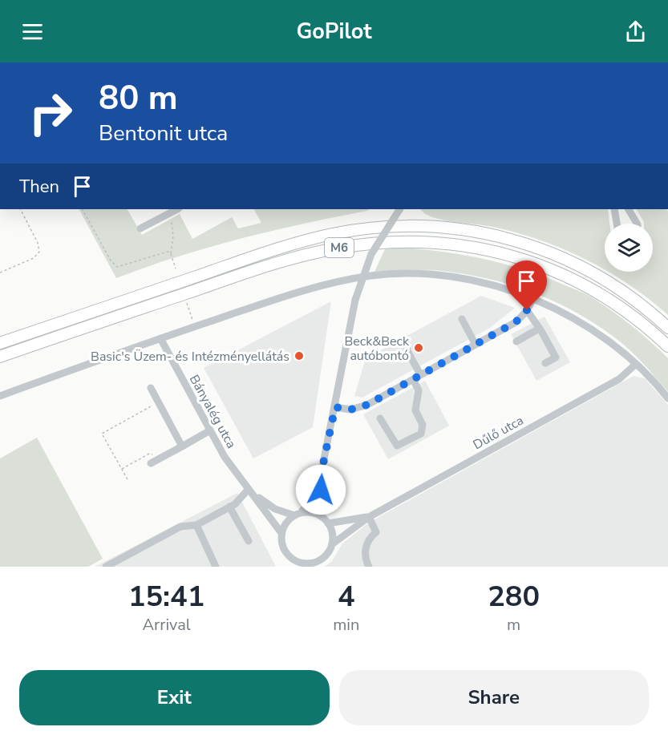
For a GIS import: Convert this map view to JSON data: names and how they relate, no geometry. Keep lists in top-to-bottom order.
{
  "streets": {
    "highway": ["M6"],
    "street": ["Bányalég utca", "Dűlő utca"]
  },
  "crossings": [
    ["Bányalég utca", "Dűlő utca"]
  ],
  "places": ["Beck&Beck autóbontó", "Basic's Üzem- és Intézményellátás"],
  "page": {
    "header": "GoPilot",
    "turn": ["80 m", "Bentonit utca"],
    "then": "Then",
    "eta": [
      "15:41",
      "Arrival",
      "4",
      "min",
      "280",
      "m"
    ],
    "buttons": ["Exit", "Share"]
  }
}
